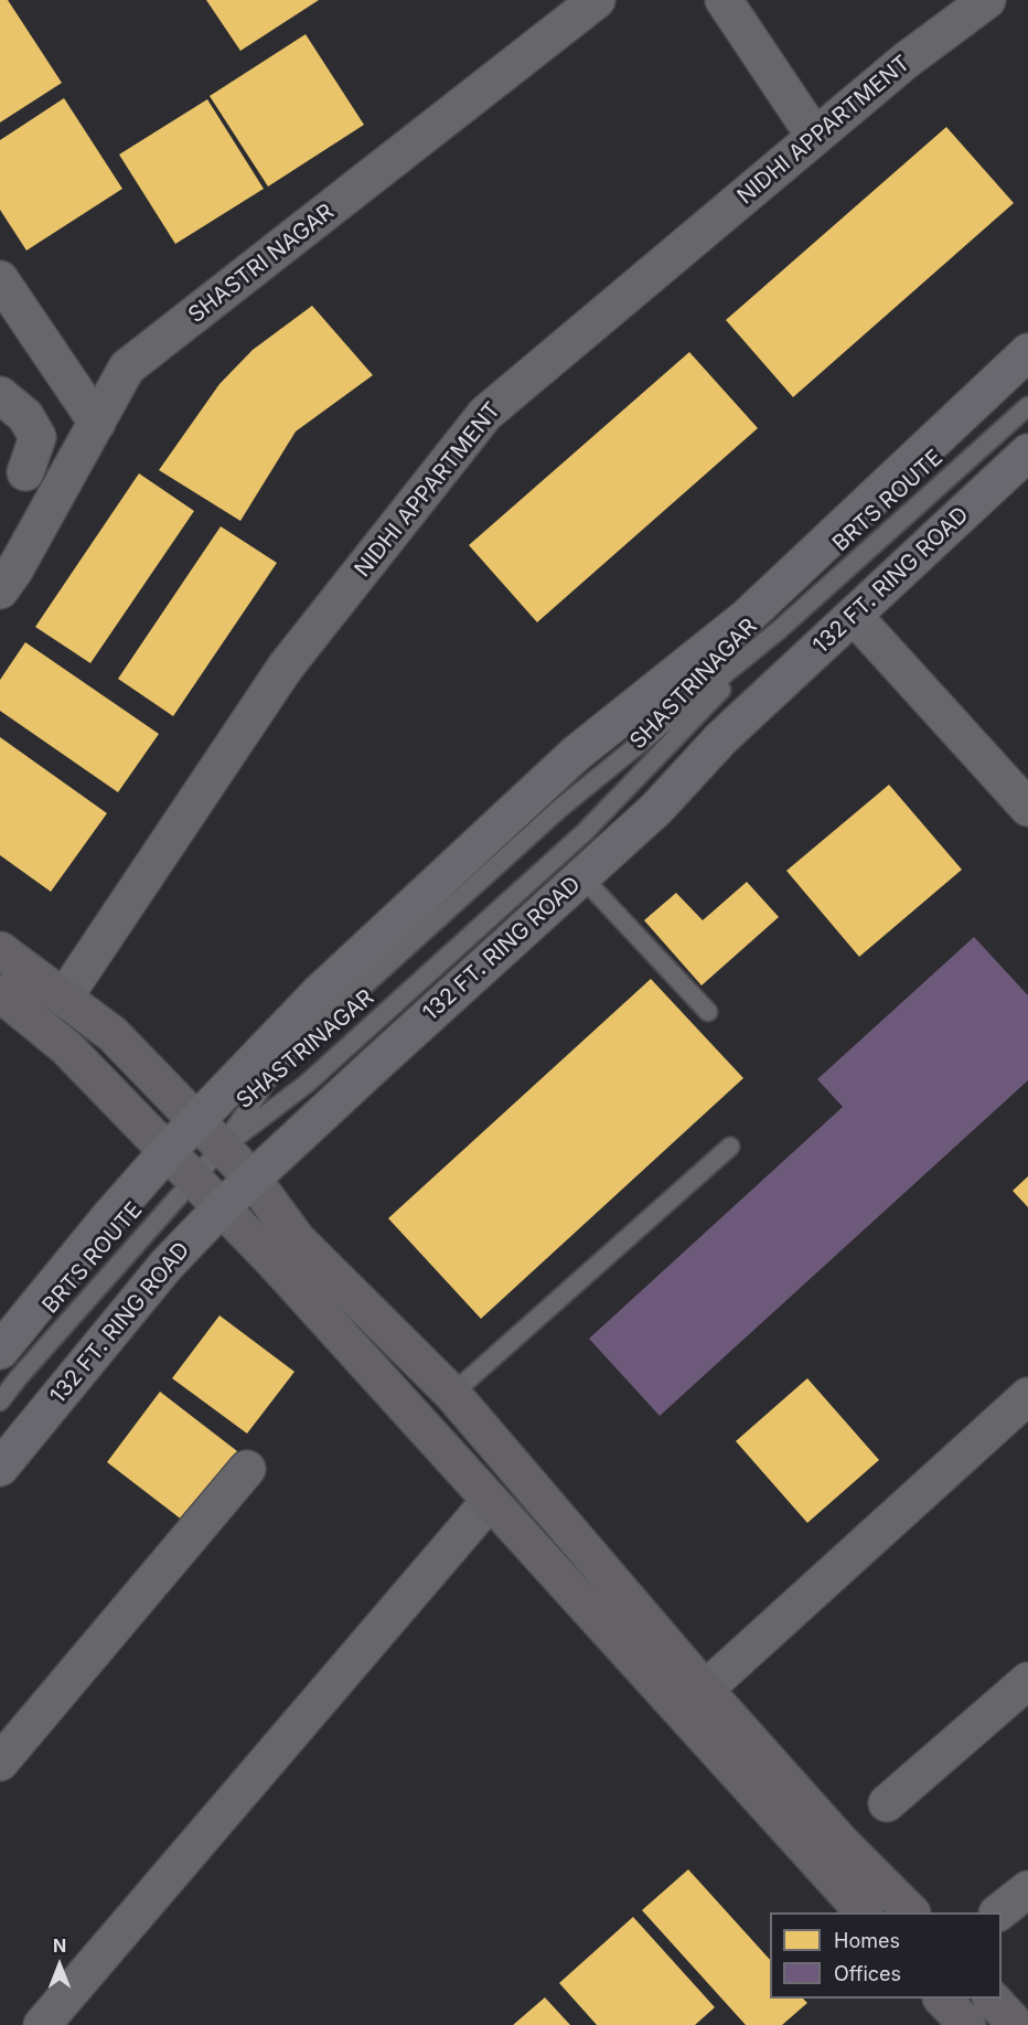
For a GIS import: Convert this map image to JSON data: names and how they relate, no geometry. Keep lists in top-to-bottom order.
{
  "streets": {
    "main road": ["132 FT. RING ROAD"],
    "street": ["NIDHI APPARTMENT", "SHASTRI NAGAR"],
    "lane": ["BRTS ROUTE", "SHASTRINAGAR"]
  },
  "crossings": [
    ["BRTS ROUTE", "SHASTRINAGAR"]
  ],
  "legend": ["Homes", "Offices"],
  "north": "top"
}
